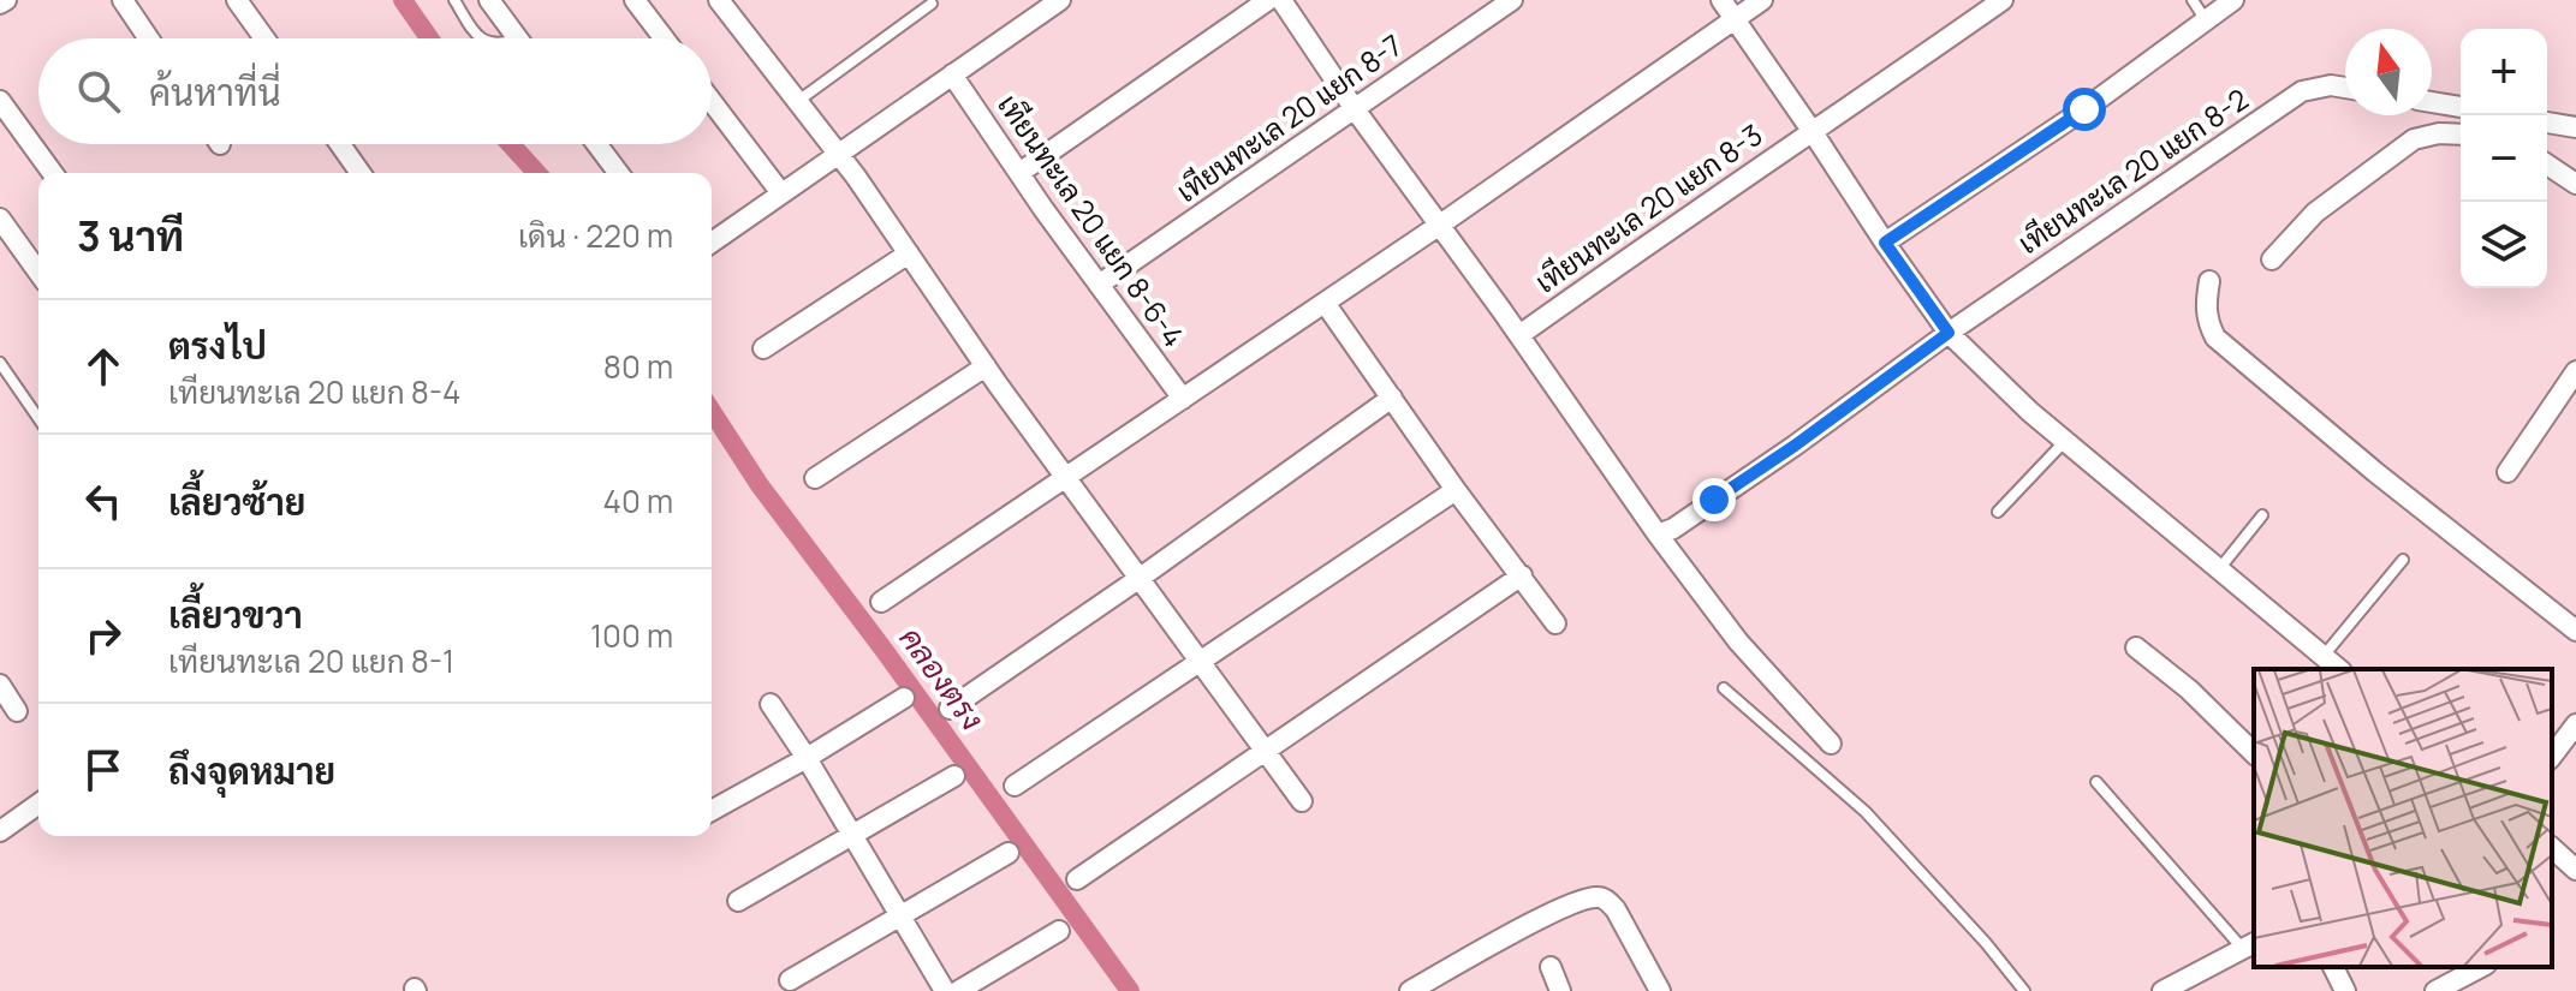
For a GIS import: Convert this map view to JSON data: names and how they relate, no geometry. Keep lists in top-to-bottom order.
{
  "streets": {
    "street": [
      "เทียนทะเล 20 แยก 8-7",
      "เทียนทะเล 20 แยก 8-2",
      "เทียนทะเล 20 แยก 8-3",
      "เทียนทะเล 20 แยก 8-6-4"
    ]
  },
  "crossings": [
    ["เทียนทะเล 20 แยก 8-7", "เทียนทะเล 20 แยก 8-6-4"]
  ],
  "water": ["คลองตรง"],
  "north": "top",
  "page": {
    "map_buttons": ["+", "−"],
    "search": "ค้นหาที่นี่",
    "heading": ["3 นาที", "เดิน · 220 m"],
    "list": [
      ["ตรงไป", "เทียนทะเล 20 แยก 8-4", "80 m"],
      ["เลี้ยวซ้าย", "40 m"],
      ["เลี้ยวขวา", "เทียนทะเล 20 แยก 8-1", "100 m"],
      "ถึงจุดหมาย"
    ]
  }
}
